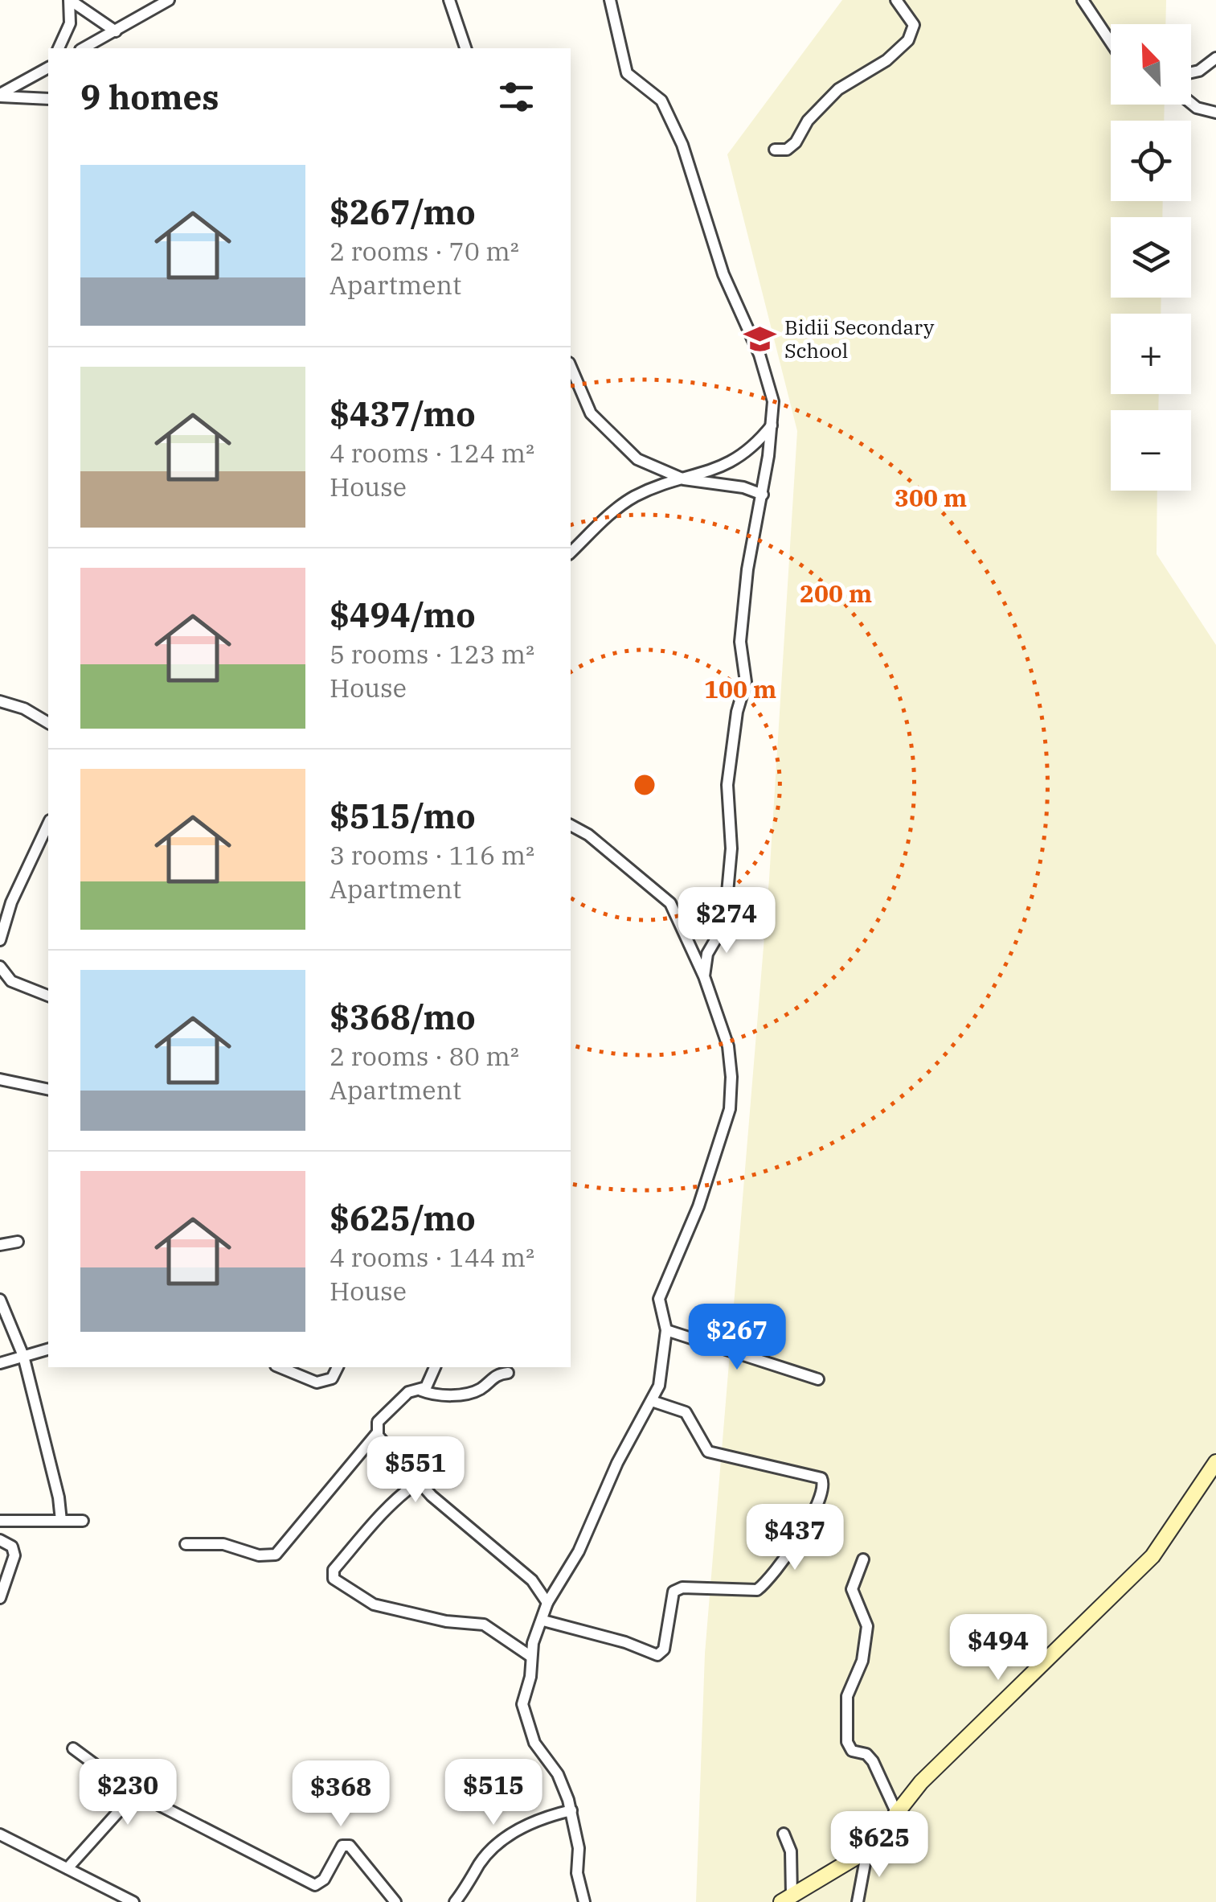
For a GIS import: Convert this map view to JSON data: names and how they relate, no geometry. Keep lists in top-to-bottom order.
{
  "places": {
    "school or university": ["Bidii Secondary School"]
  },
  "north": "top left",
  "page": {
    "map_buttons": ["+", "−"],
    "heading": "9 homes",
    "list": [
      {
        "name": "$267/mo",
        "note": "2 rooms · 70 m² · Apartment"
      },
      {
        "name": "$437/mo",
        "note": "4 rooms · 124 m² · House"
      },
      {
        "name": "$494/mo",
        "note": "5 rooms · 123 m² · House"
      },
      {
        "name": "$515/mo",
        "note": "3 rooms · 116 m² · Apartment"
      },
      {
        "name": "$368/mo",
        "note": "2 rooms · 80 m² · Apartment"
      },
      {
        "name": "$625/mo",
        "note": "4 rooms · 144 m² · House"
      }
    ],
    "price": [
      "$274",
      "$267",
      "$551",
      "$437",
      "$494",
      "$230",
      "$515",
      "$368",
      "$625"
    ]
  },
  "rings": ["300 m", "200 m", "100 m"]
}
